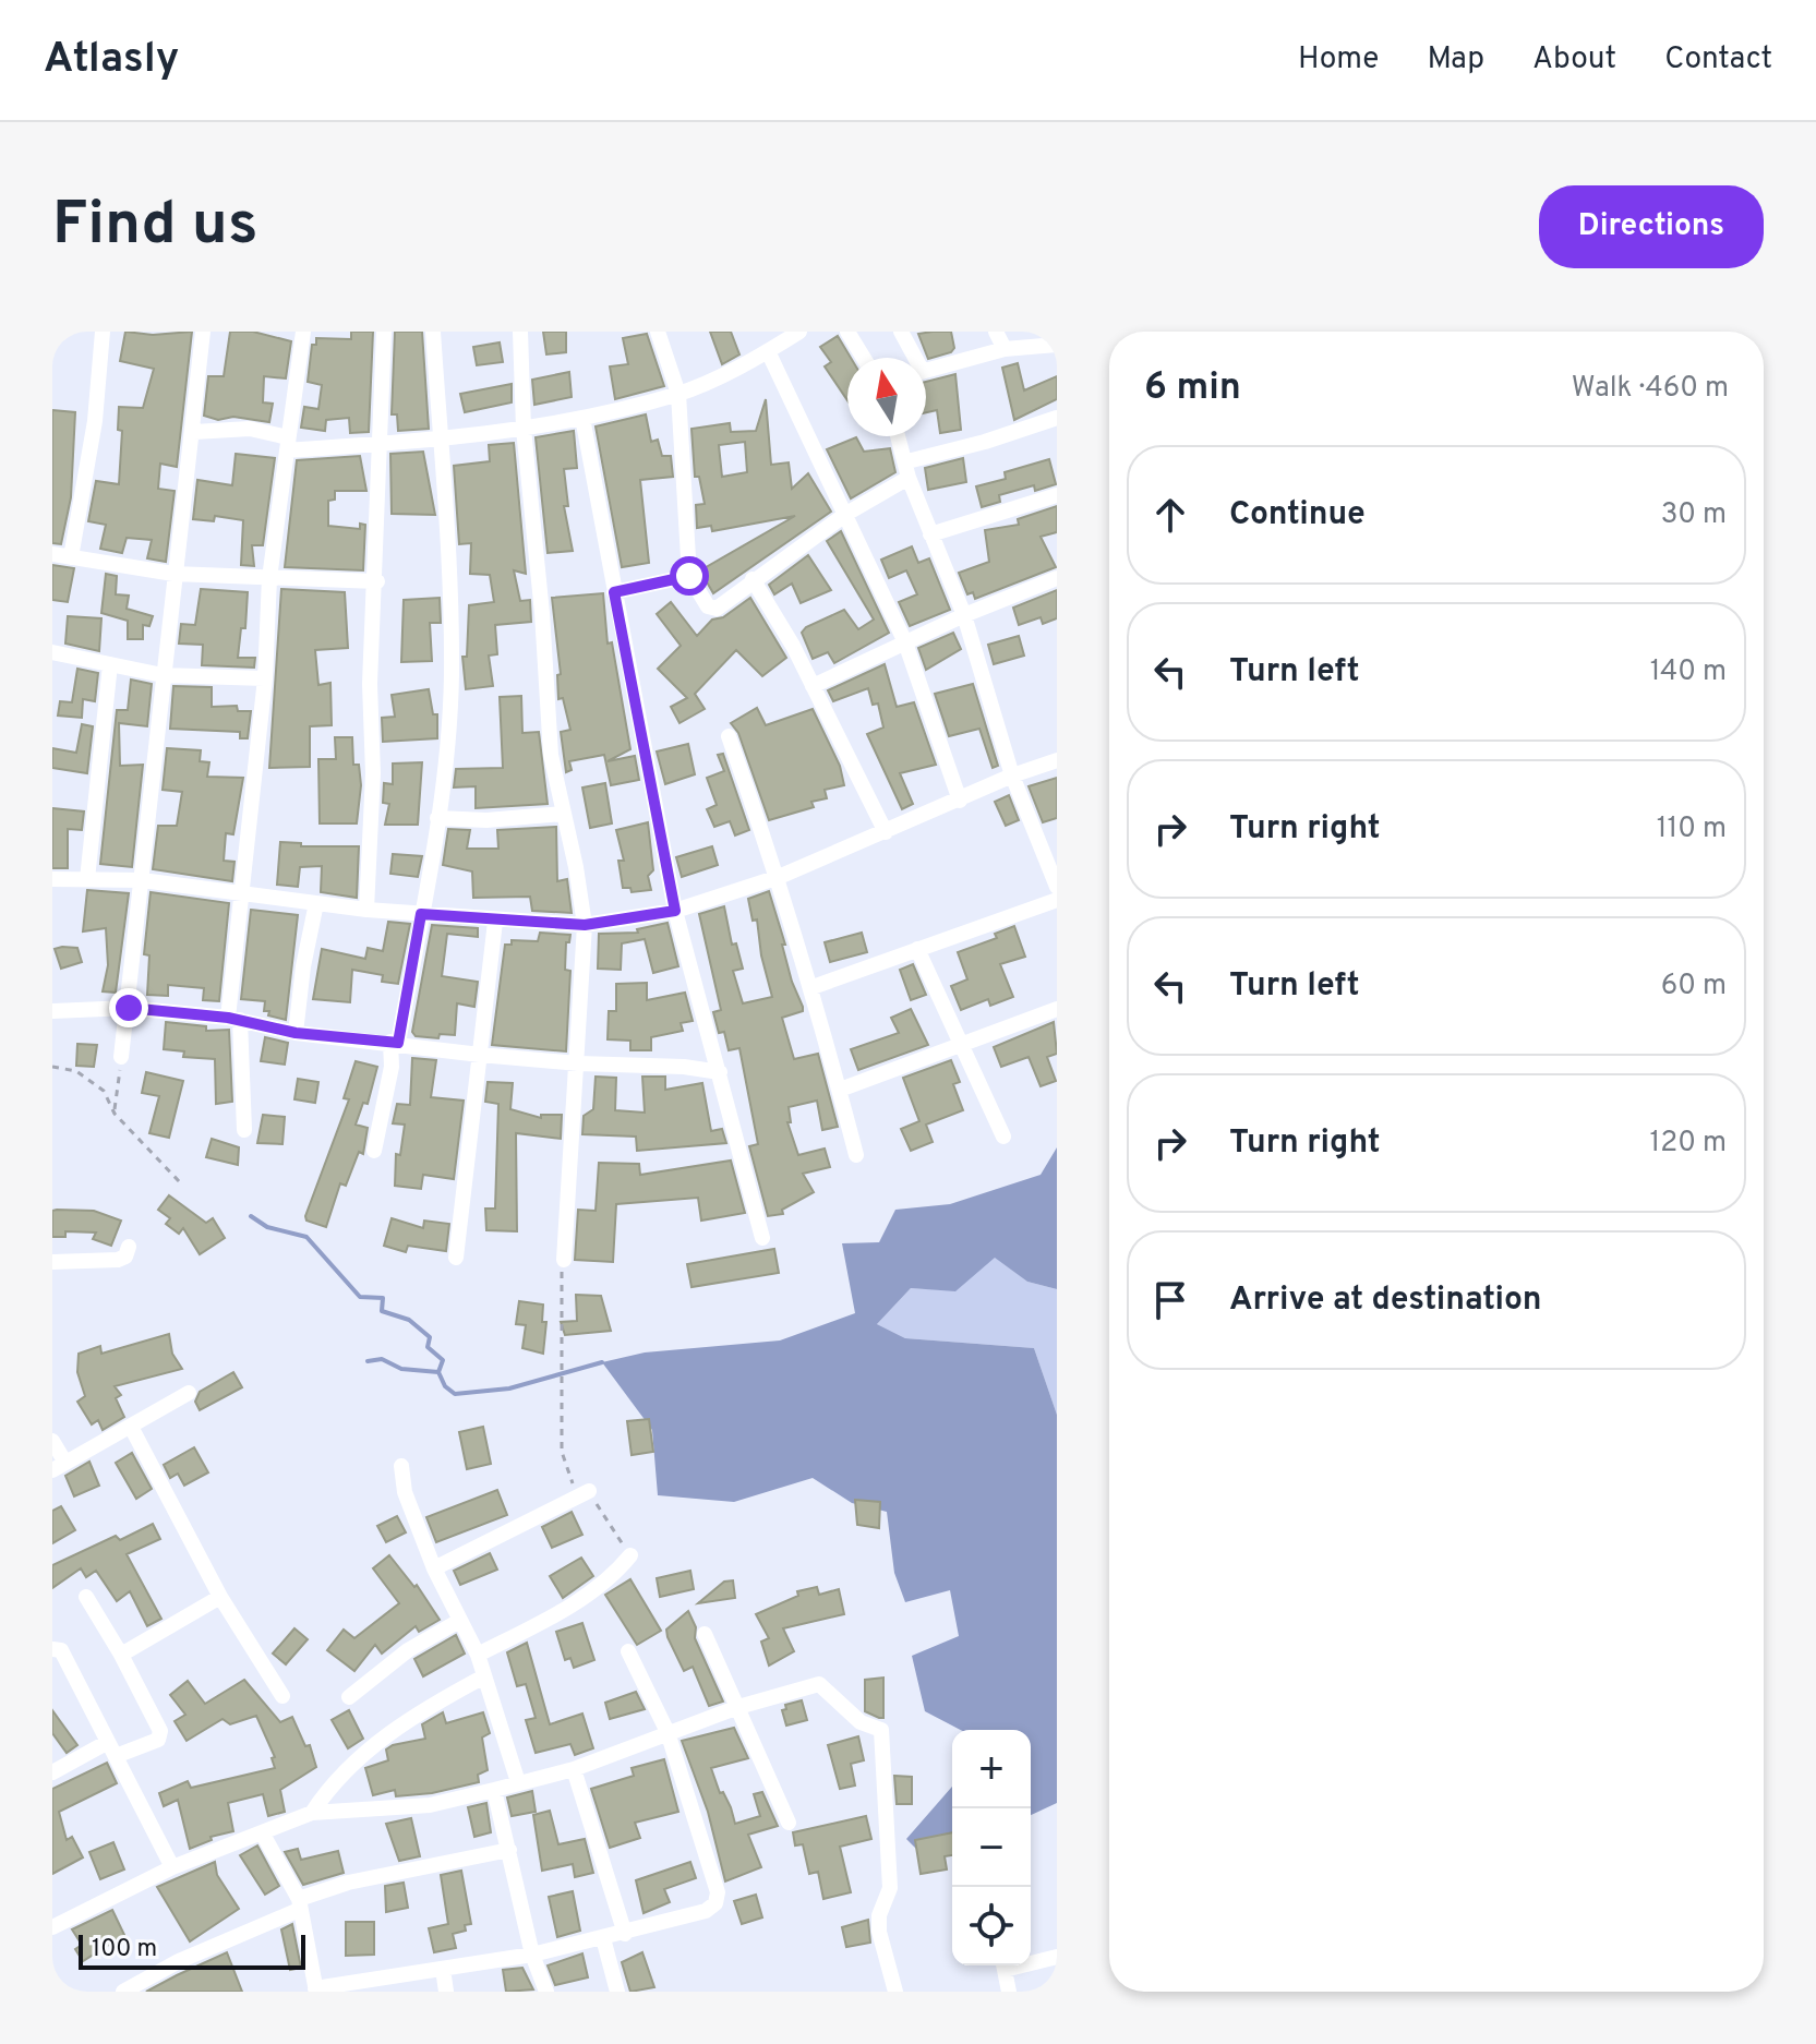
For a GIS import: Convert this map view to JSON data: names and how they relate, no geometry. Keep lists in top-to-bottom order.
{
  "scale_bar": "100 m",
  "north": "top",
  "page": {
    "header": "Atlasly",
    "nav": [
      "Home",
      "Map",
      "About",
      "Contact"
    ],
    "buttons": "Directions",
    "title": "Find us",
    "heading": ["6 min", "Walk · 460 m"],
    "list": [
      ["Continue", "30 m"],
      ["Turn left", "140 m"],
      ["Turn right", "110 m"],
      ["Turn left", "60 m"],
      ["Turn right", "120 m"],
      "Arrive at destination"
    ],
    "map_buttons": ["+", "−"],
    "scale": "100 m"
  }
}
